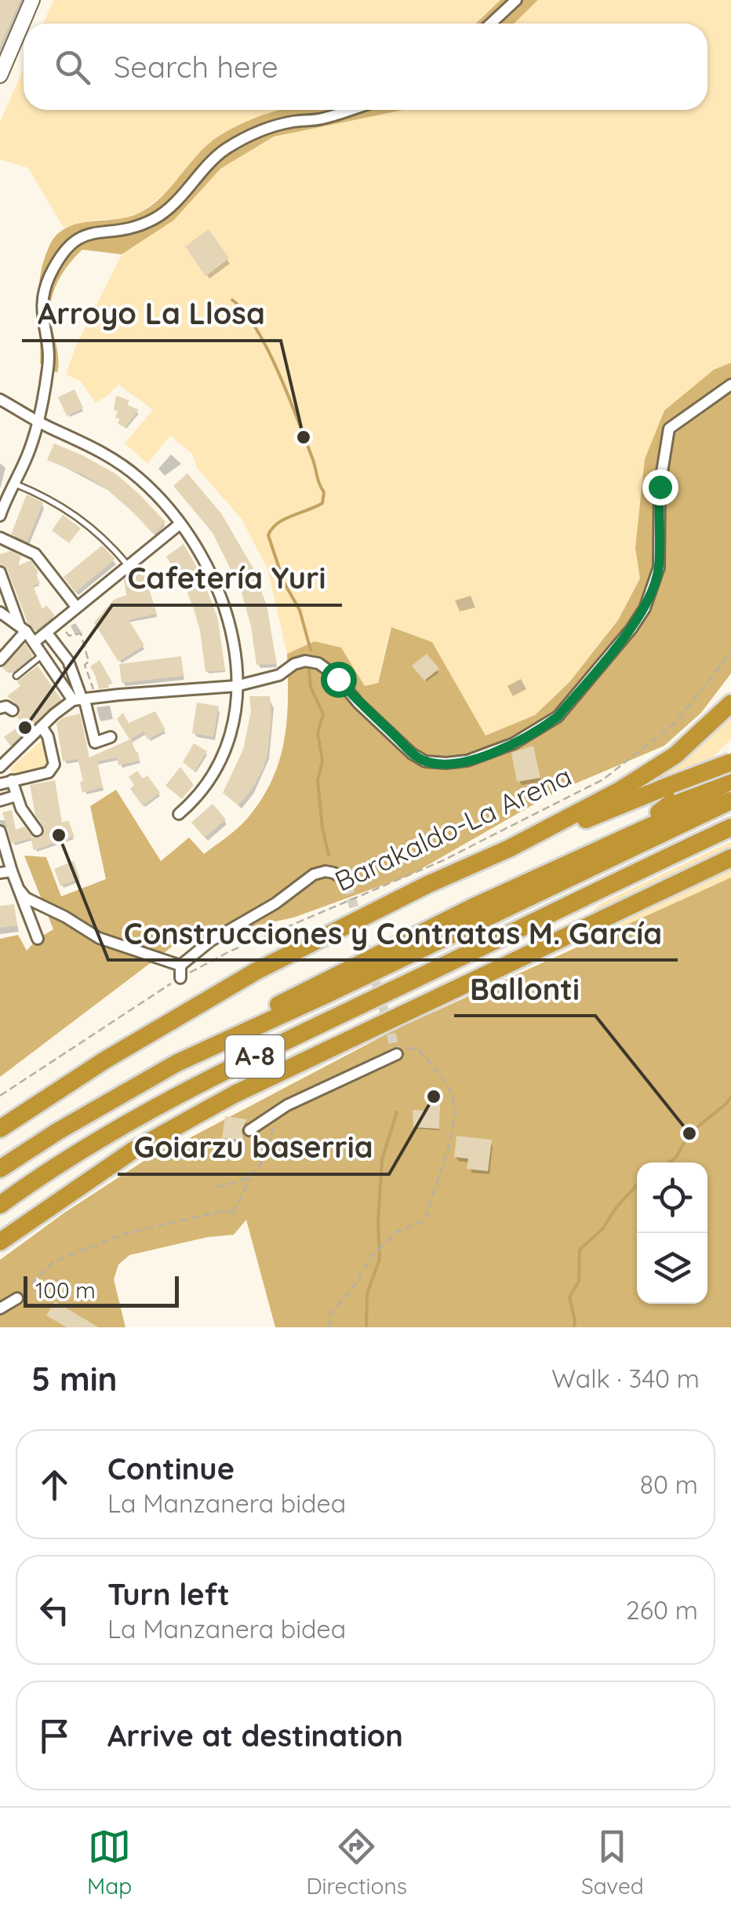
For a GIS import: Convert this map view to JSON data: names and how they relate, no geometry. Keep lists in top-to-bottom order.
{
  "streets": {
    "highway": ["A-8"],
    "path": ["Barakaldo-La Arena"]
  },
  "places": [
    "Arroyo La Llosa",
    "Cafetería Yuri",
    "Construcciones y Contratas M. García",
    "Goiarzu baserria",
    "Ballonti"
  ],
  "scale_bar": "100 m",
  "page": {
    "search": "Search here",
    "scale": "100 m",
    "heading": ["5 min", "Walk · 340 m"],
    "list": [
      ["Continue", "La Manzanera bidea", "80 m"],
      ["Turn left", "La Manzanera bidea", "260 m"],
      "Arrive at destination"
    ],
    "nav": ["Map", "Directions", "Saved"]
  }
}
